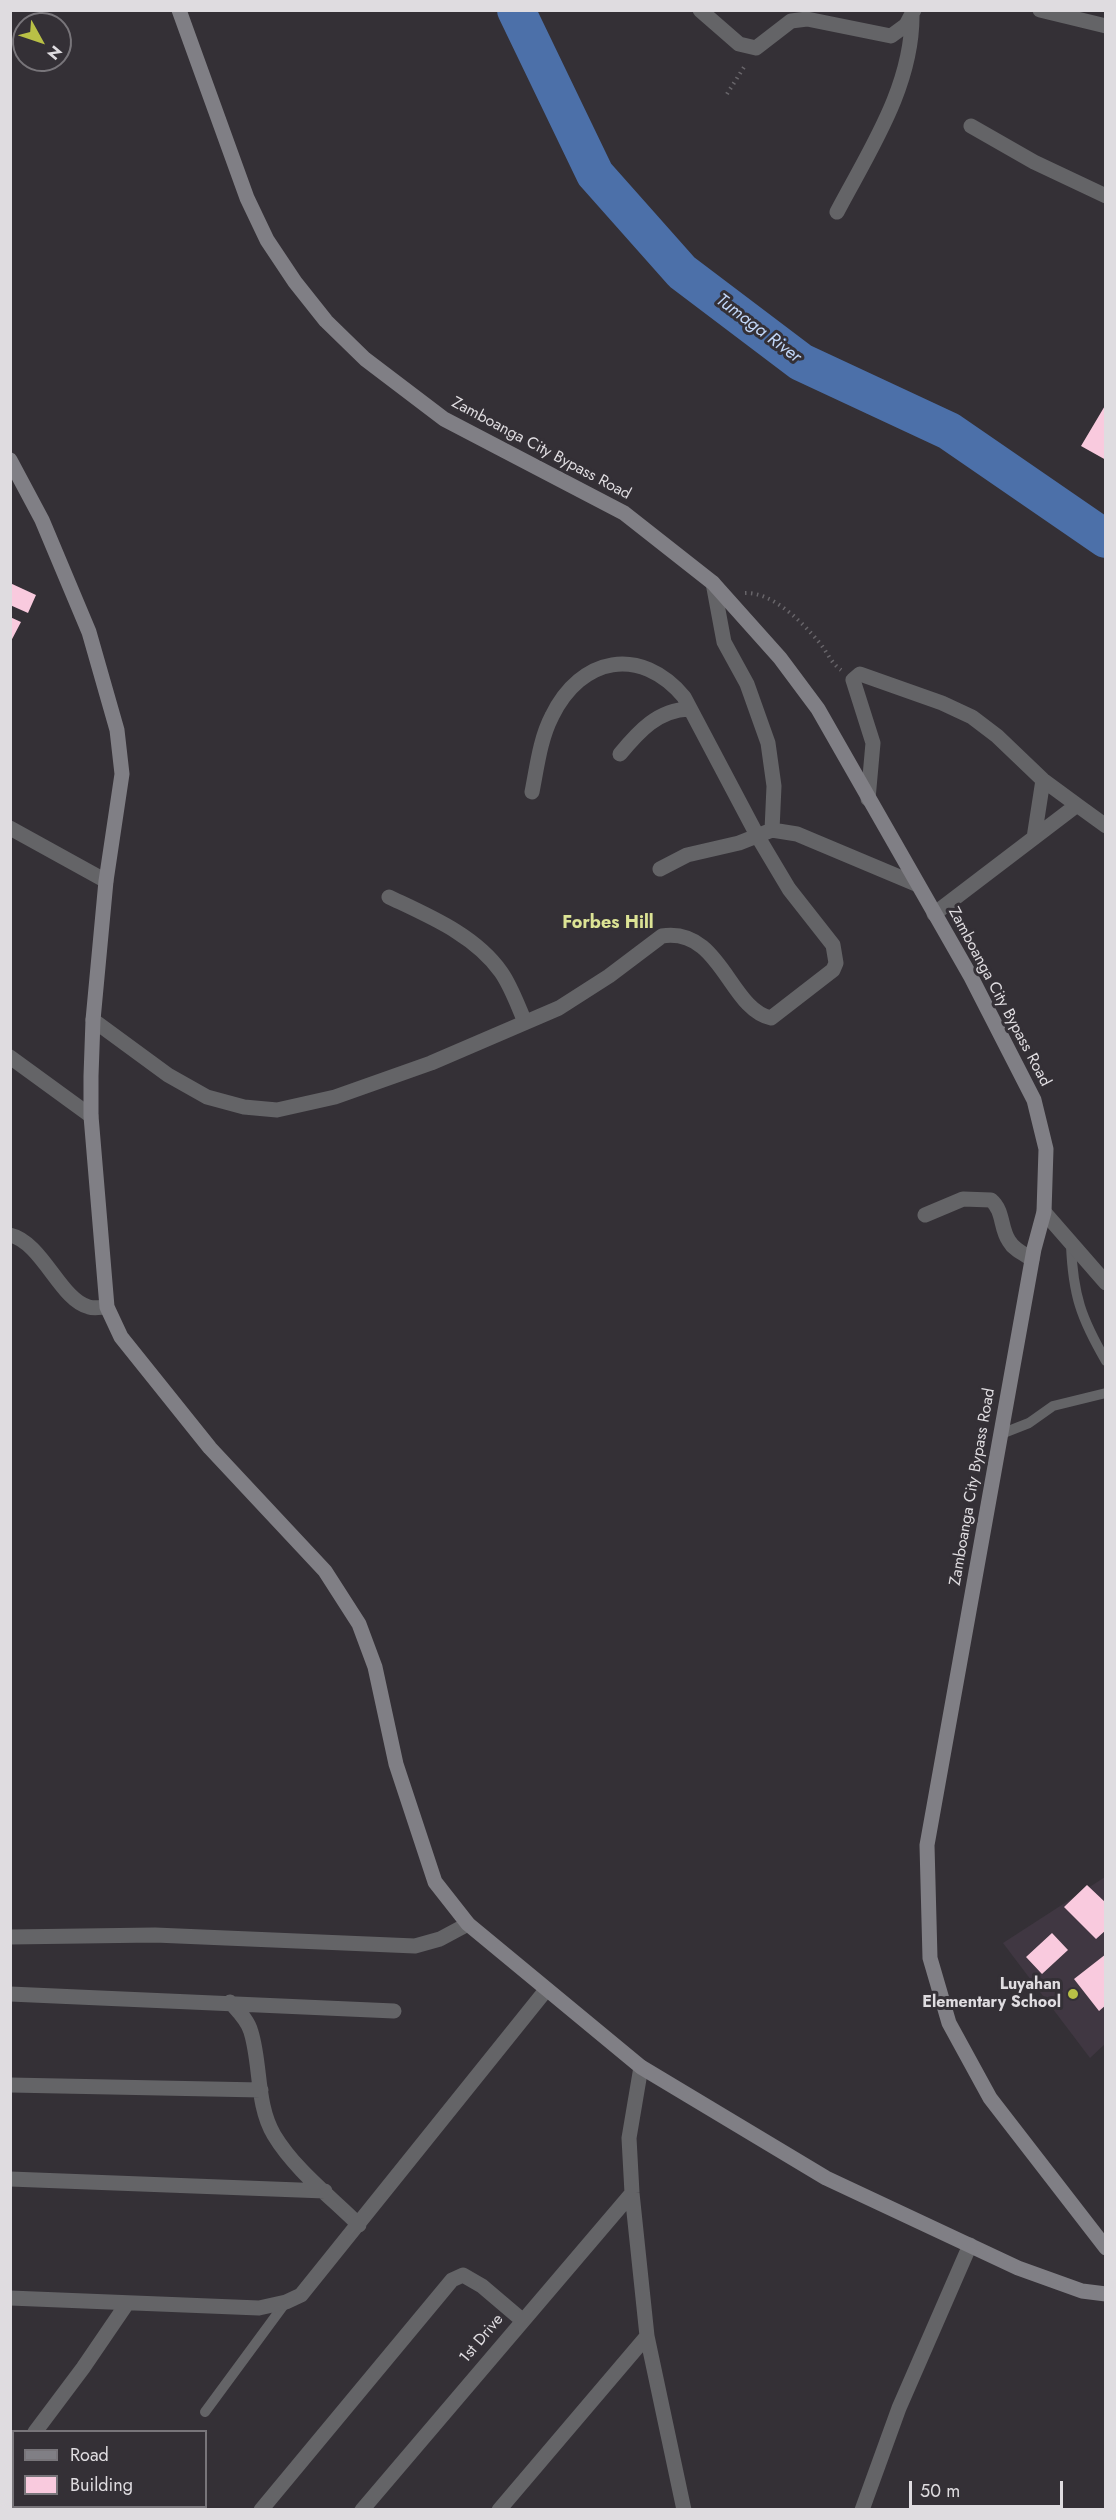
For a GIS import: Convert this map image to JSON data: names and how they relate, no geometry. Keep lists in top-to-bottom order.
{
  "streets": {
    "main road": ["Zamboanga City Bypass Road"],
    "street": ["1st Drive"]
  },
  "districts": ["Forbes Hill"],
  "water": ["Tumaga River"],
  "places": ["Luyahan Elementary School"],
  "legend": ["Road", "Building"],
  "scale_bar": "50 m",
  "north": "bottom right"
}
